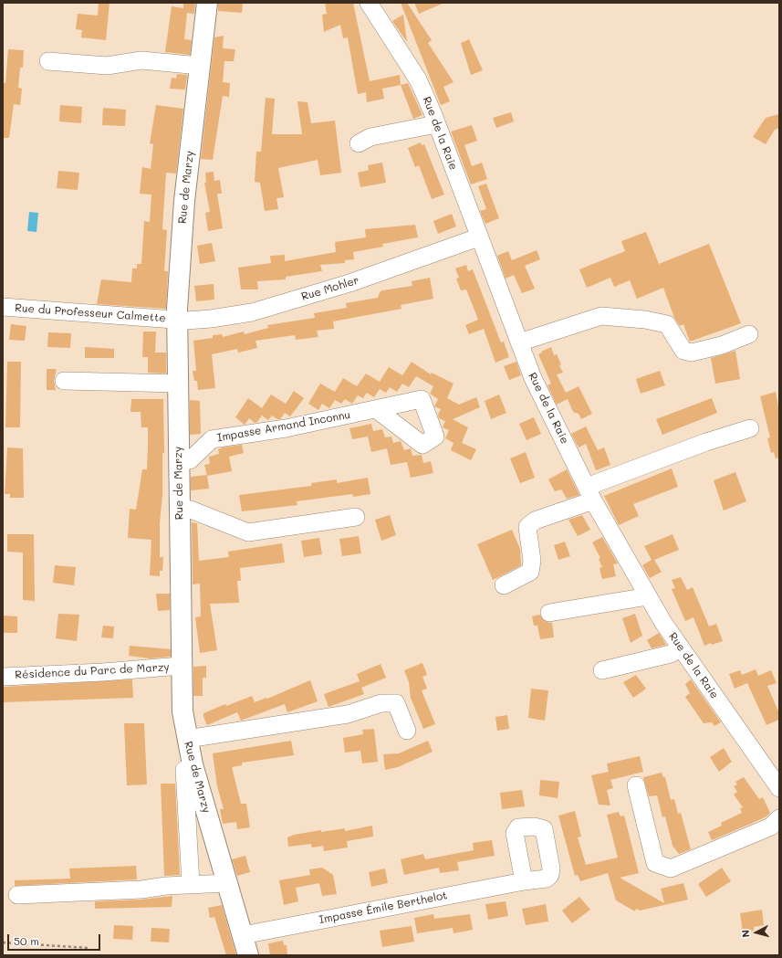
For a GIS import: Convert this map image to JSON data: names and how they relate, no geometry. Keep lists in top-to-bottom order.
{
  "streets": {
    "main road": ["Rue de Marzy"],
    "street": [
      "Rue de la Raie",
      "Rue Mohler",
      "Rue du Professeur Calmette",
      "Impasse Armand Inconnu",
      "Résidence du Parc de Marzy",
      "Impasse Émile Berthelot"
    ]
  },
  "crossings": [
    ["Rue de la Raie", "Rue Mohler"],
    ["Rue de Marzy", "Rue Mohler"],
    ["Rue de Marzy", "Rue du Professeur Calmette"],
    ["Rue de Marzy", "Impasse Armand Inconnu"],
    ["Rue de Marzy", "Résidence du Parc de Marzy"],
    ["Rue de Marzy", "Impasse Émile Berthelot"],
    ["Rue Mohler", "Rue du Professeur Calmette"]
  ],
  "scale_bar": "50 m",
  "north": "left"
}
